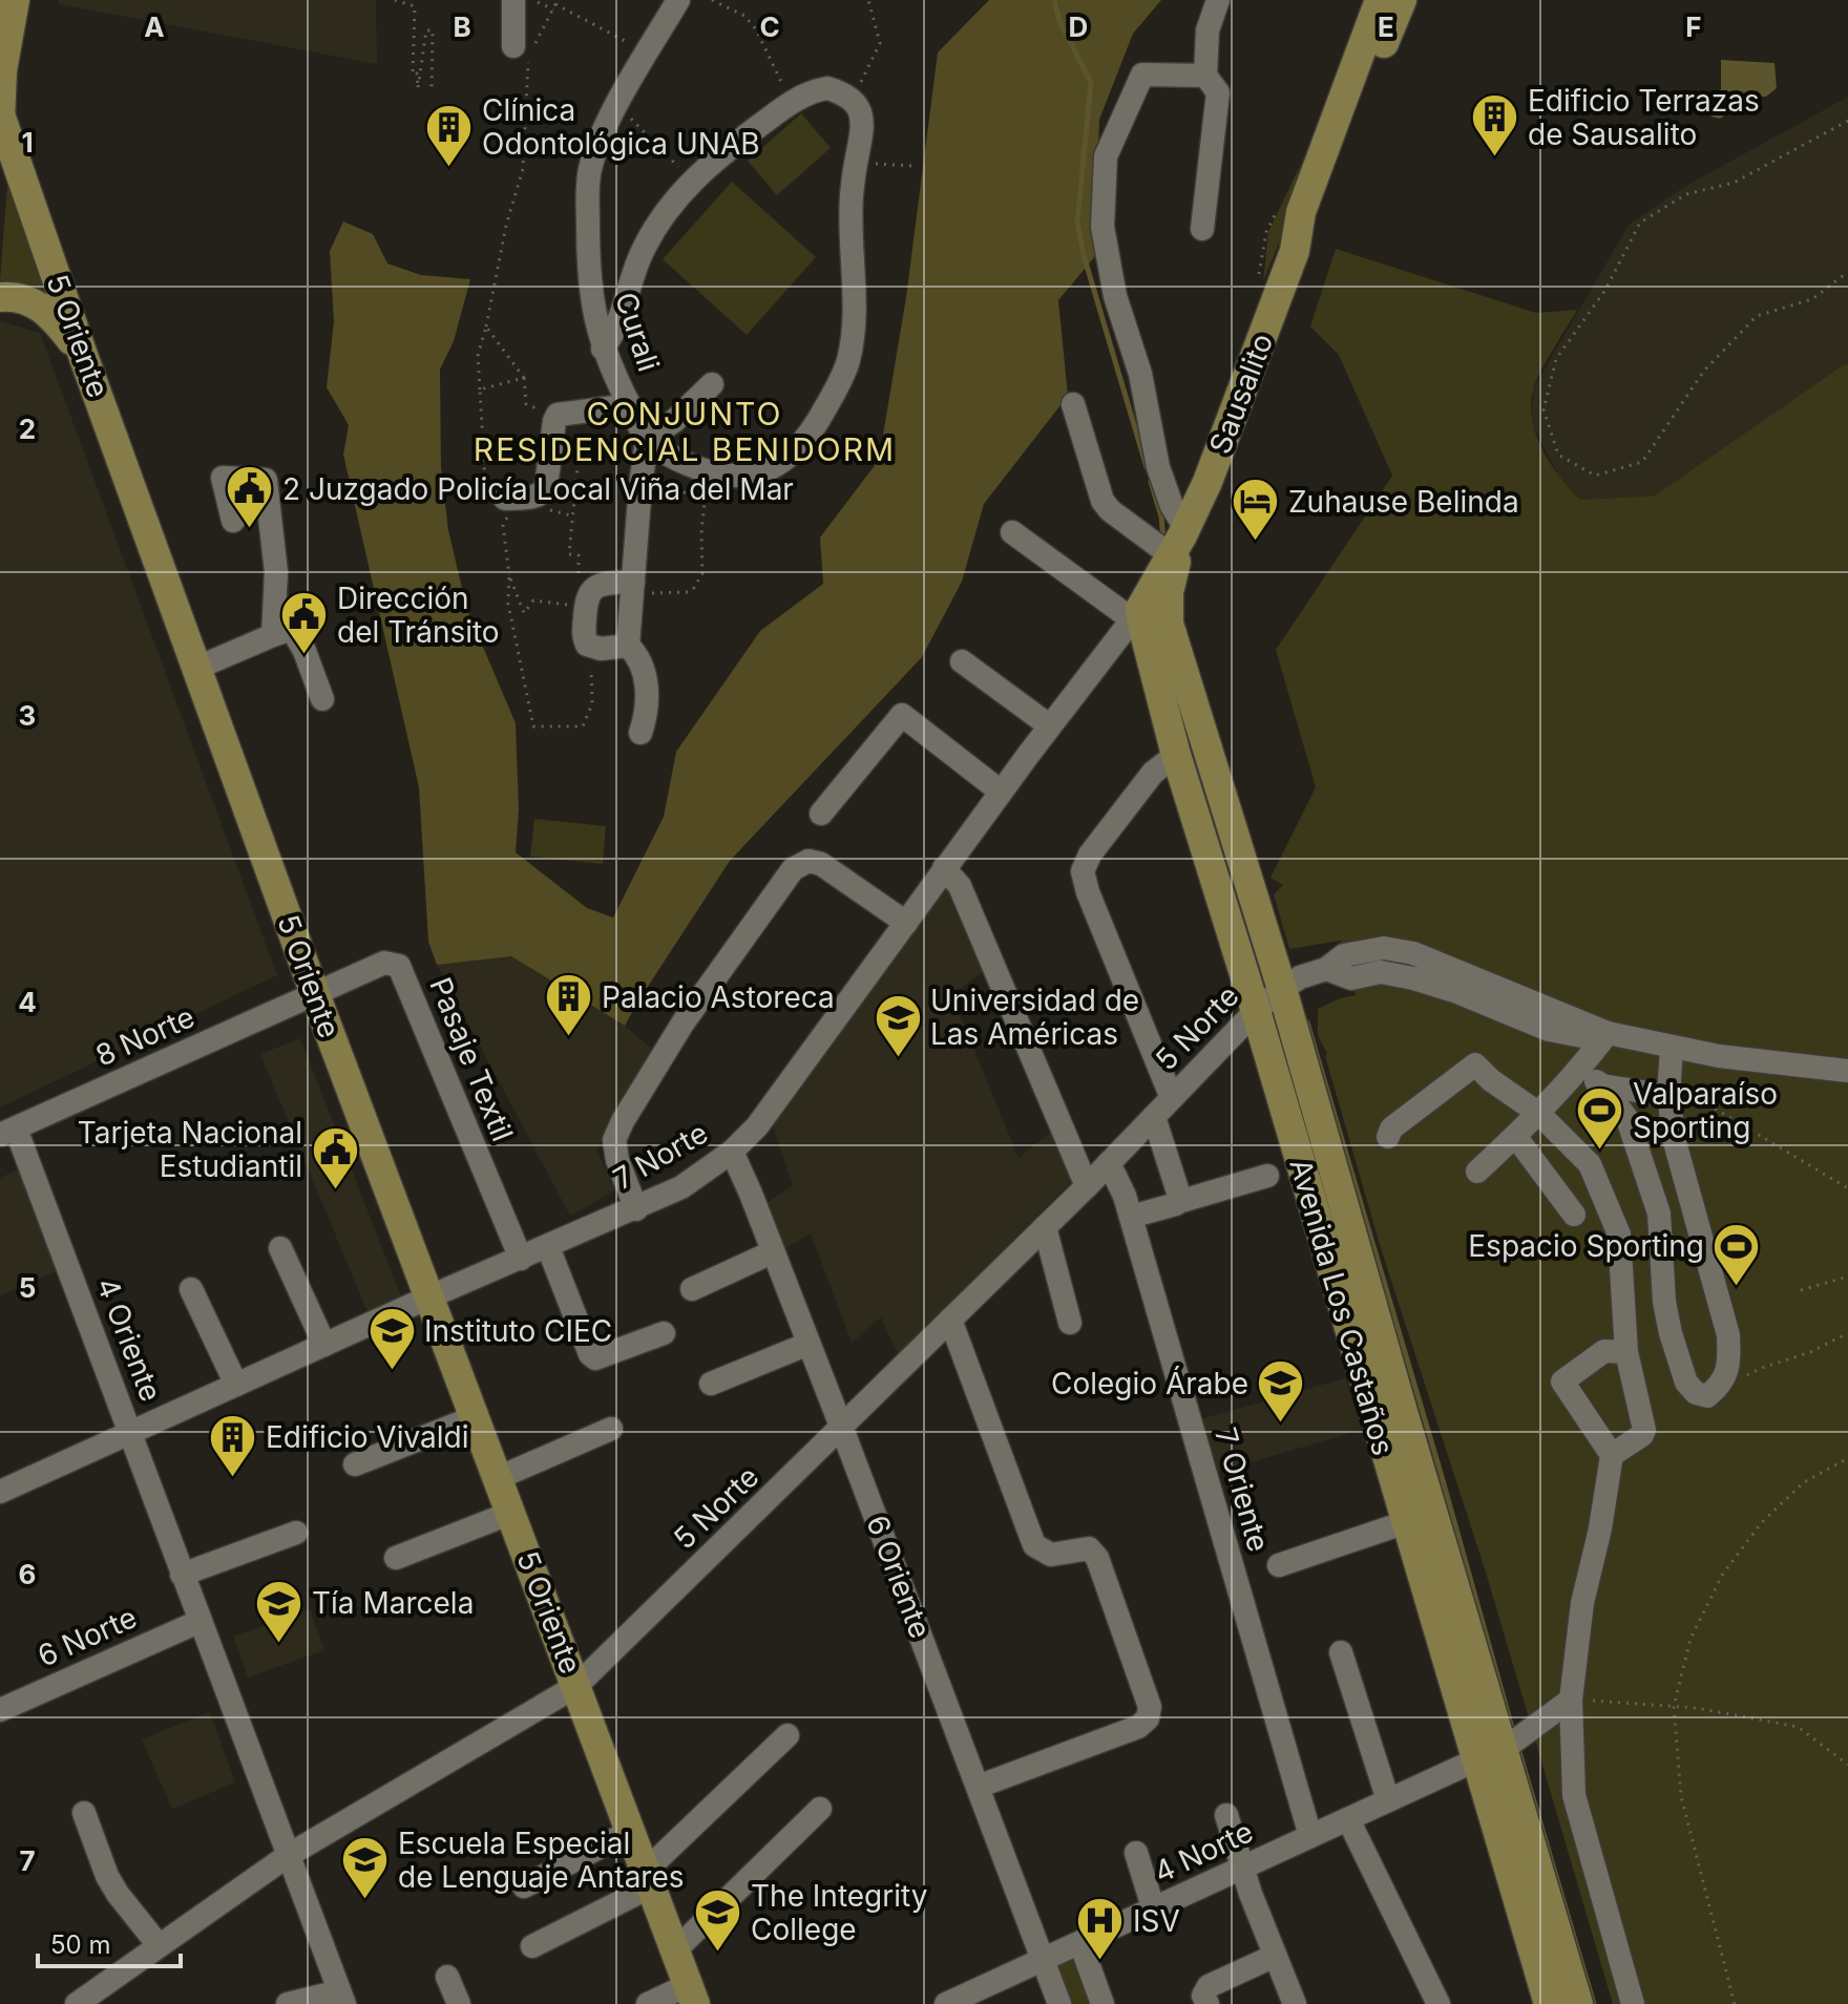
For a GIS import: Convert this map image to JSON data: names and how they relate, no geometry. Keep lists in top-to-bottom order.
{
  "streets": {
    "main road": ["5 Oriente", "Sausalito", "Avenida Los Castaños"],
    "street": [
      "Curali",
      "5 Norte",
      "8 Norte",
      "Pasaje Textil",
      "7 Norte",
      "4 Oriente",
      "7 Oriente",
      "6 Oriente",
      "6 Norte",
      "4 Norte"
    ]
  },
  "crossings": [
    ["5 Oriente", "5 Norte"],
    ["5 Oriente", "8 Norte"],
    ["5 Oriente", "Pasaje Textil"],
    ["5 Oriente", "7 Norte"],
    ["Sausalito", "7 Norte"],
    ["Sausalito", "Avenida Los Castaños"],
    ["5 Norte", "Avenida Los Castaños"],
    ["5 Norte", "4 Oriente"],
    ["5 Norte", "7 Oriente"],
    ["5 Norte", "6 Oriente"],
    ["8 Norte", "Pasaje Textil"],
    ["8 Norte", "4 Oriente"],
    ["Pasaje Textil", "7 Norte"],
    ["7 Norte", "Avenida Los Castaños"],
    ["7 Norte", "4 Oriente"],
    ["7 Norte", "6 Oriente"],
    ["Avenida Los Castaños", "4 Norte"],
    ["4 Oriente", "6 Norte"],
    ["7 Oriente", "4 Norte"],
    ["6 Oriente", "4 Norte"]
  ],
  "districts": ["CONJUNTO RESIDENCIAL BENIDORM"],
  "places": {
    "building": [
      "Edificio Terrazas de Sausalito",
      "Clínica Odontológica UNAB",
      "Palacio Astoreca",
      "Edificio Vivaldi"
    ],
    "public building": ["2 Juzgado Policía Local Viña del Mar", "Dirección del Tránsito", "Tarjeta Nacional Estudiantil"],
    "hotel": ["Zuhause Belinda"],
    "school or university": [
      "Universidad de Las Américas",
      "Instituto CIEC",
      "Colegio Árabe",
      "Tía Marcela",
      "Escuela Especial de Lenguaje Antares",
      "The Integrity College"
    ],
    "sports": ["Valparaíso Sporting", "Espacio Sporting"],
    "hospital": ["ISV"]
  },
  "scale_bar": "50 m",
  "grid": {
    "columns": [
      "A",
      "B",
      "C",
      "D",
      "E",
      "F"
    ],
    "rows": [
      "1",
      "2",
      "3",
      "4",
      "5",
      "6",
      "7"
    ]
  }
}
